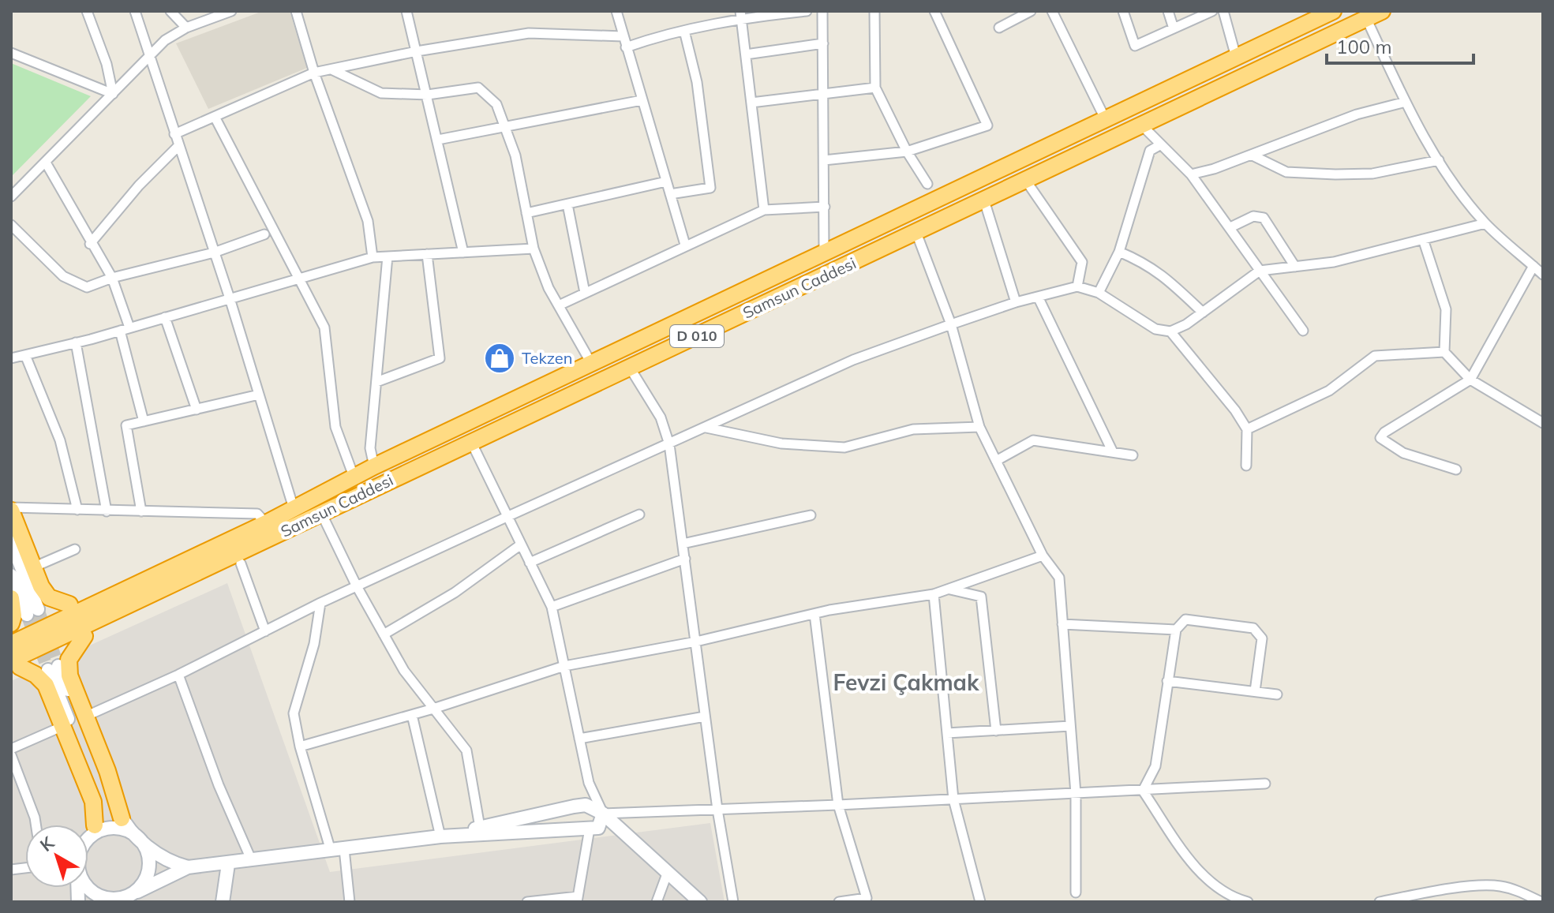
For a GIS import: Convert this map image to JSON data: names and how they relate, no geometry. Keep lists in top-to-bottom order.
{
  "streets": {
    "highway": ["Samsun Caddesi", "D 010"]
  },
  "districts": ["Fevzi Çakmak"],
  "places": {
    "shop": ["Tekzen"]
  },
  "scale_bar": "100 m",
  "north": "top left"
}
